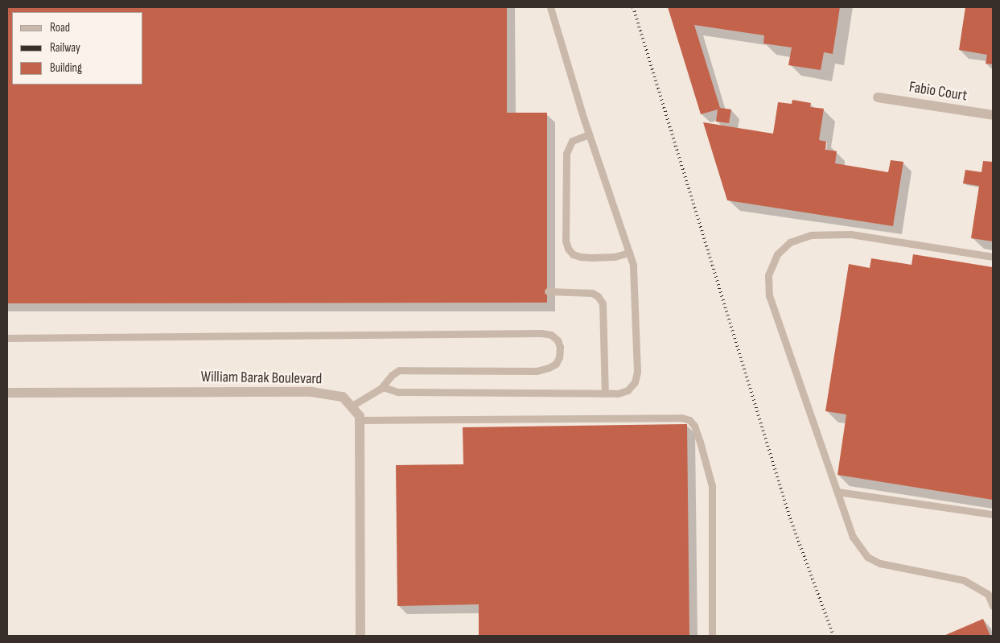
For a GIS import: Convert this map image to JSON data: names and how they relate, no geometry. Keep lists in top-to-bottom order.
{
  "streets": {
    "street": ["Fabio Court", "William Barak Boulevard"]
  },
  "legend": ["Road", "Railway", "Building"]
}
